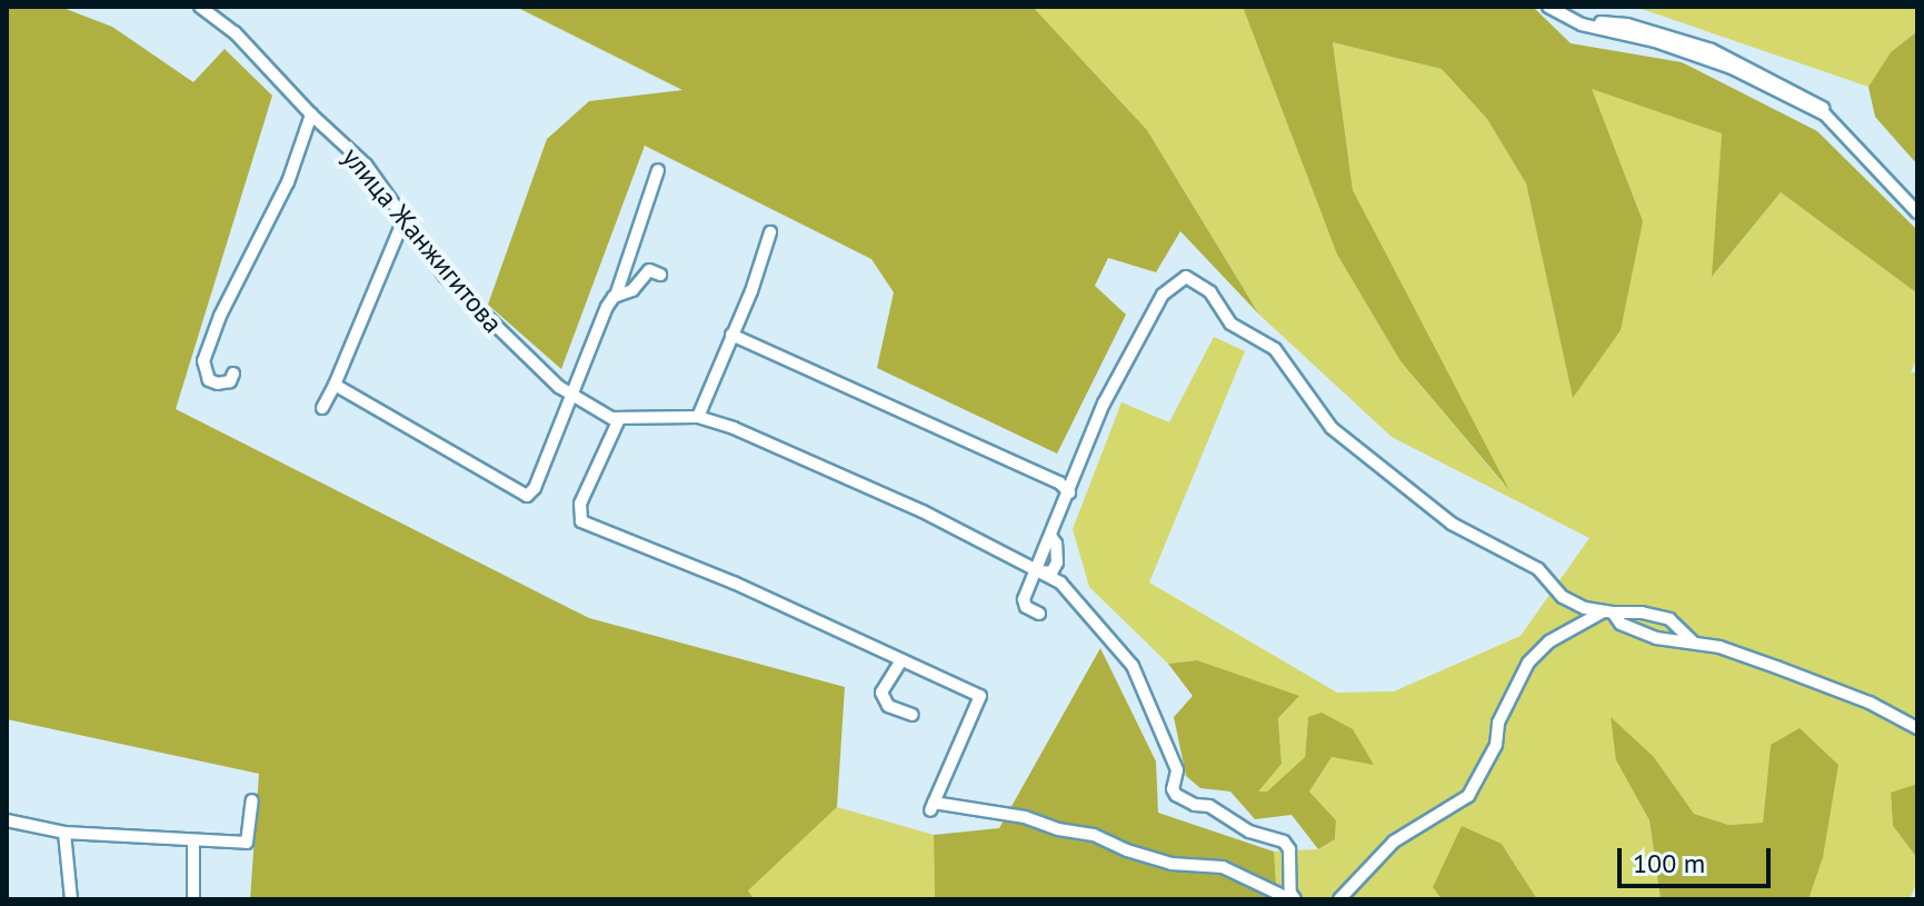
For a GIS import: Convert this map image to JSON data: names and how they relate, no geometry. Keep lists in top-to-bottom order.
{
  "streets": {
    "street": ["улица Жанжигитова"]
  },
  "scale_bar": "100 m"
}
